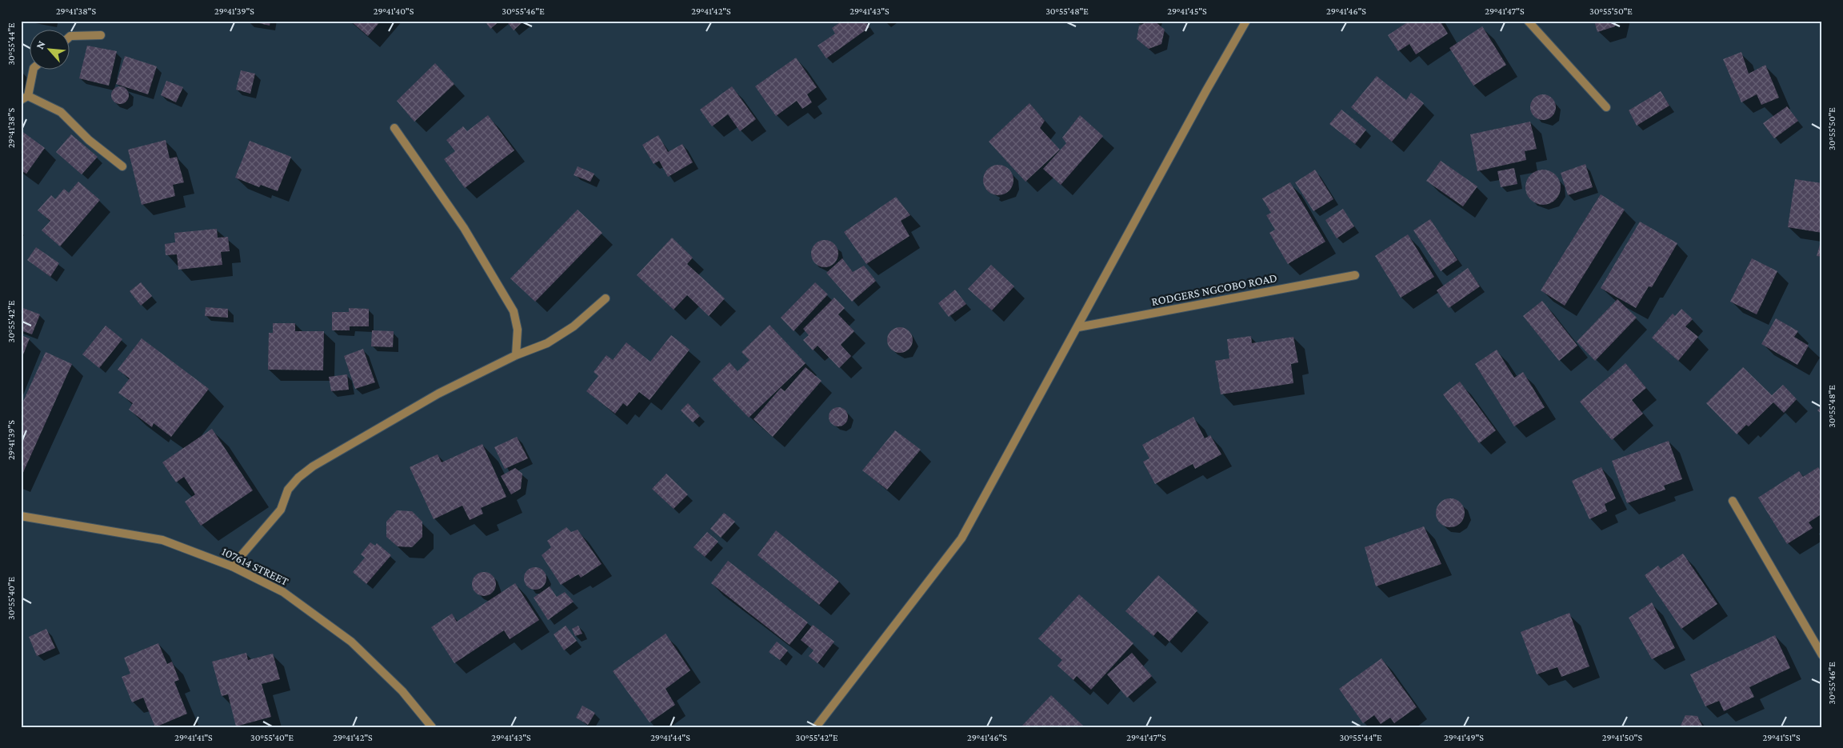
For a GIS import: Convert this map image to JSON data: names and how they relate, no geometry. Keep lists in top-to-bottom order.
{
  "streets": {
    "street": ["RODGERS NGCOBO ROAD", "107614 STREET"]
  },
  "north": "top left",
  "coordinates": [
    "29°41'38\"S",
    "29°41'39\"S",
    "29°41'40\"S",
    "30°55'46\"E",
    "29°41'42\"S",
    "29°41'43\"S",
    "30°55'48\"E",
    "29°41'45\"S",
    "29°41'46\"S",
    "29°41'47\"S",
    "30°55'50\"E",
    "30°55'44\"E",
    "30°55'42\"E",
    "30°55'40\"E",
    "29°41'41\"S",
    "29°41'44\"S",
    "29°41'49\"S",
    "29°41'50\"S",
    "29°41'51\"S"
  ]
}
